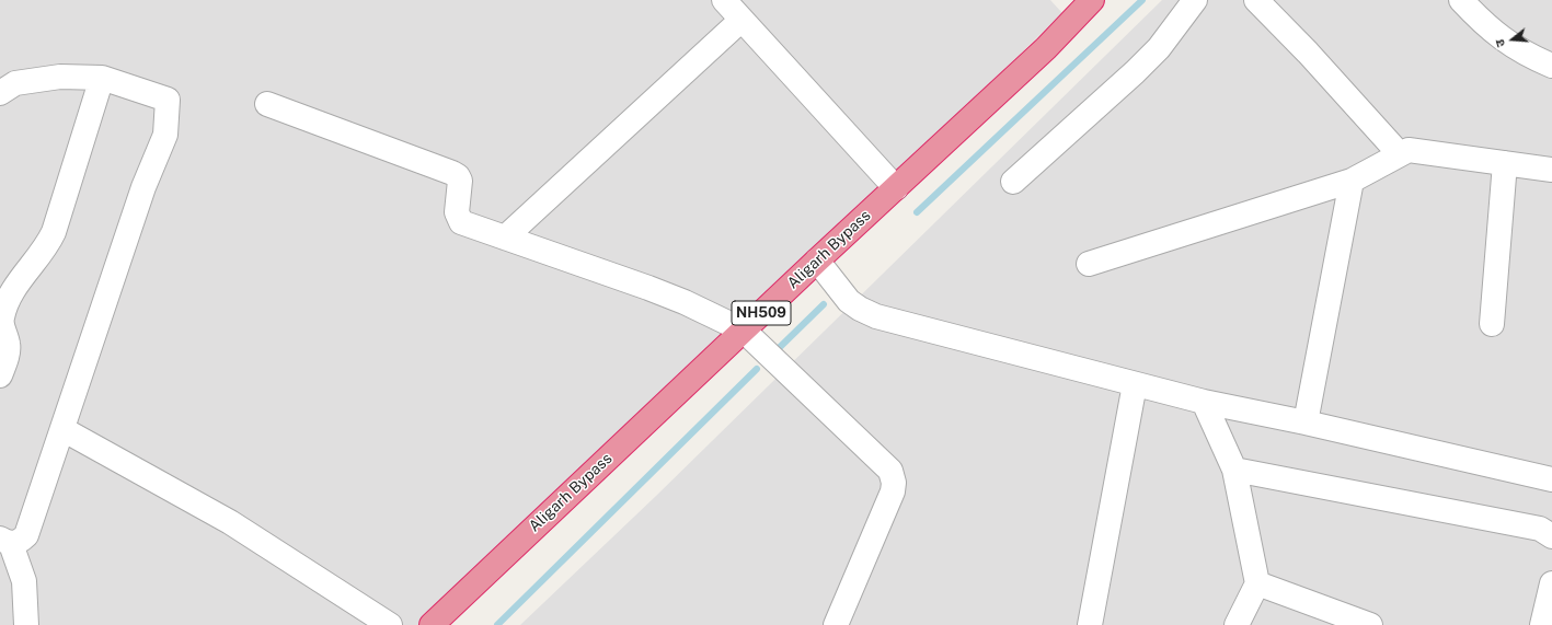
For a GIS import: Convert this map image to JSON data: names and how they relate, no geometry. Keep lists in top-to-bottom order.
{
  "streets": {
    "highway": ["Aligarh Bypass", "NH509"]
  },
  "north": "left"
}
